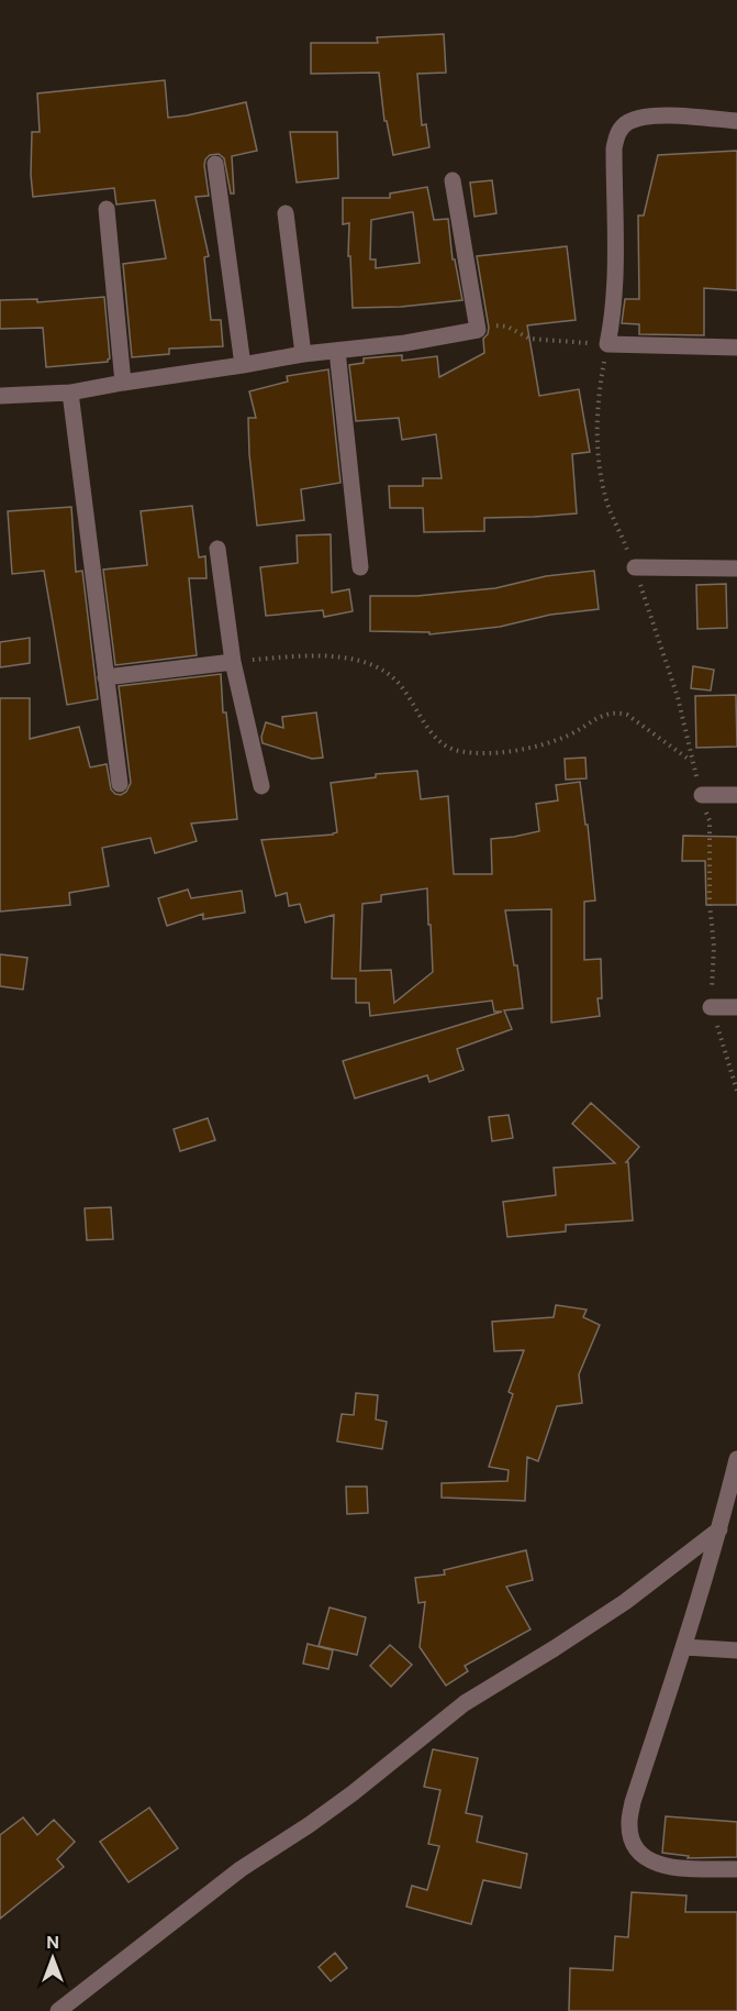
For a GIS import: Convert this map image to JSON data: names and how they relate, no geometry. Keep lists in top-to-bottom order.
{
  "north": "top"
}
